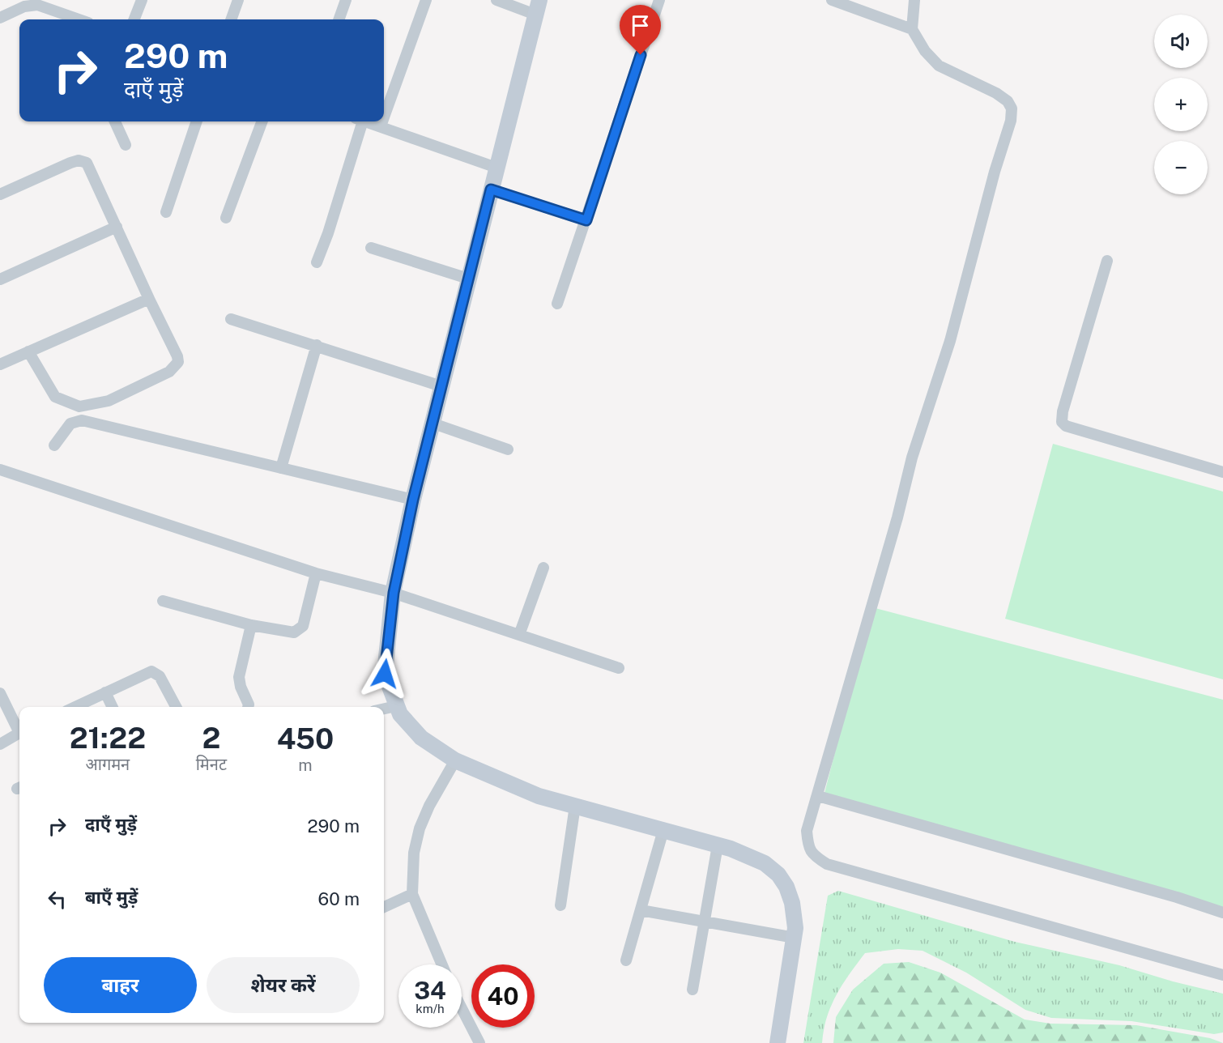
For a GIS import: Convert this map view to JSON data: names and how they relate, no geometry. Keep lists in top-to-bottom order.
{
  "page": {
    "map_buttons": ["+", "−"],
    "turn": ["290 m", "दाएँ मुड़ें"],
    "eta": [
      "21:22",
      "आगमन",
      "2",
      "मिनट",
      "450",
      "m"
    ],
    "list": [
      {
        "name": "दाएँ मुड़ें",
        "value": "290 m"
      },
      {
        "name": "बाएँ मुड़ें",
        "value": "60 m"
      }
    ],
    "buttons": ["बाहर", "शेयर करें"],
    "speed": "34 km/h",
    "limit": "40"
  }
}
